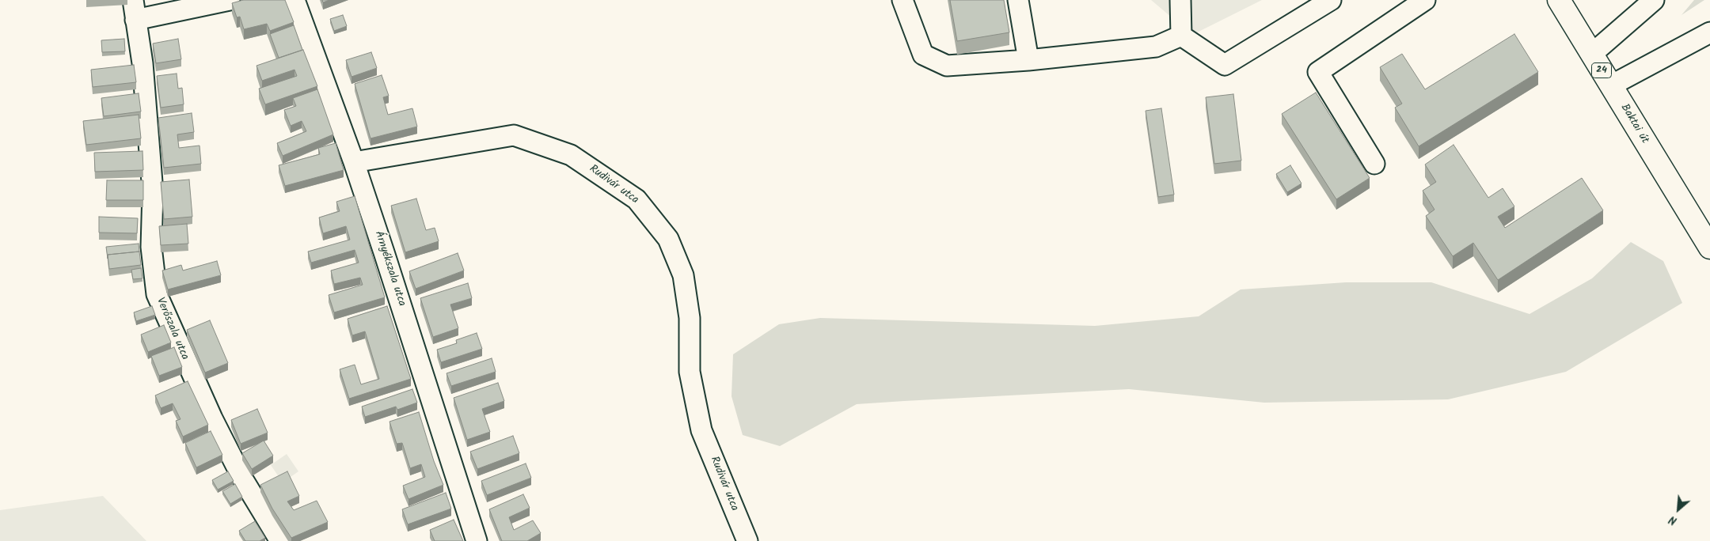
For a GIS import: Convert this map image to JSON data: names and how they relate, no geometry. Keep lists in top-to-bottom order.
{
  "streets": {
    "main road": ["24", "Baktai út"],
    "street": ["Rudivár utca", "Árnyékszala utca", "Verőszala utca"]
  },
  "crossings": [
    ["Rudivár utca", "Árnyékszala utca"]
  ],
  "north": "bottom left"
}
